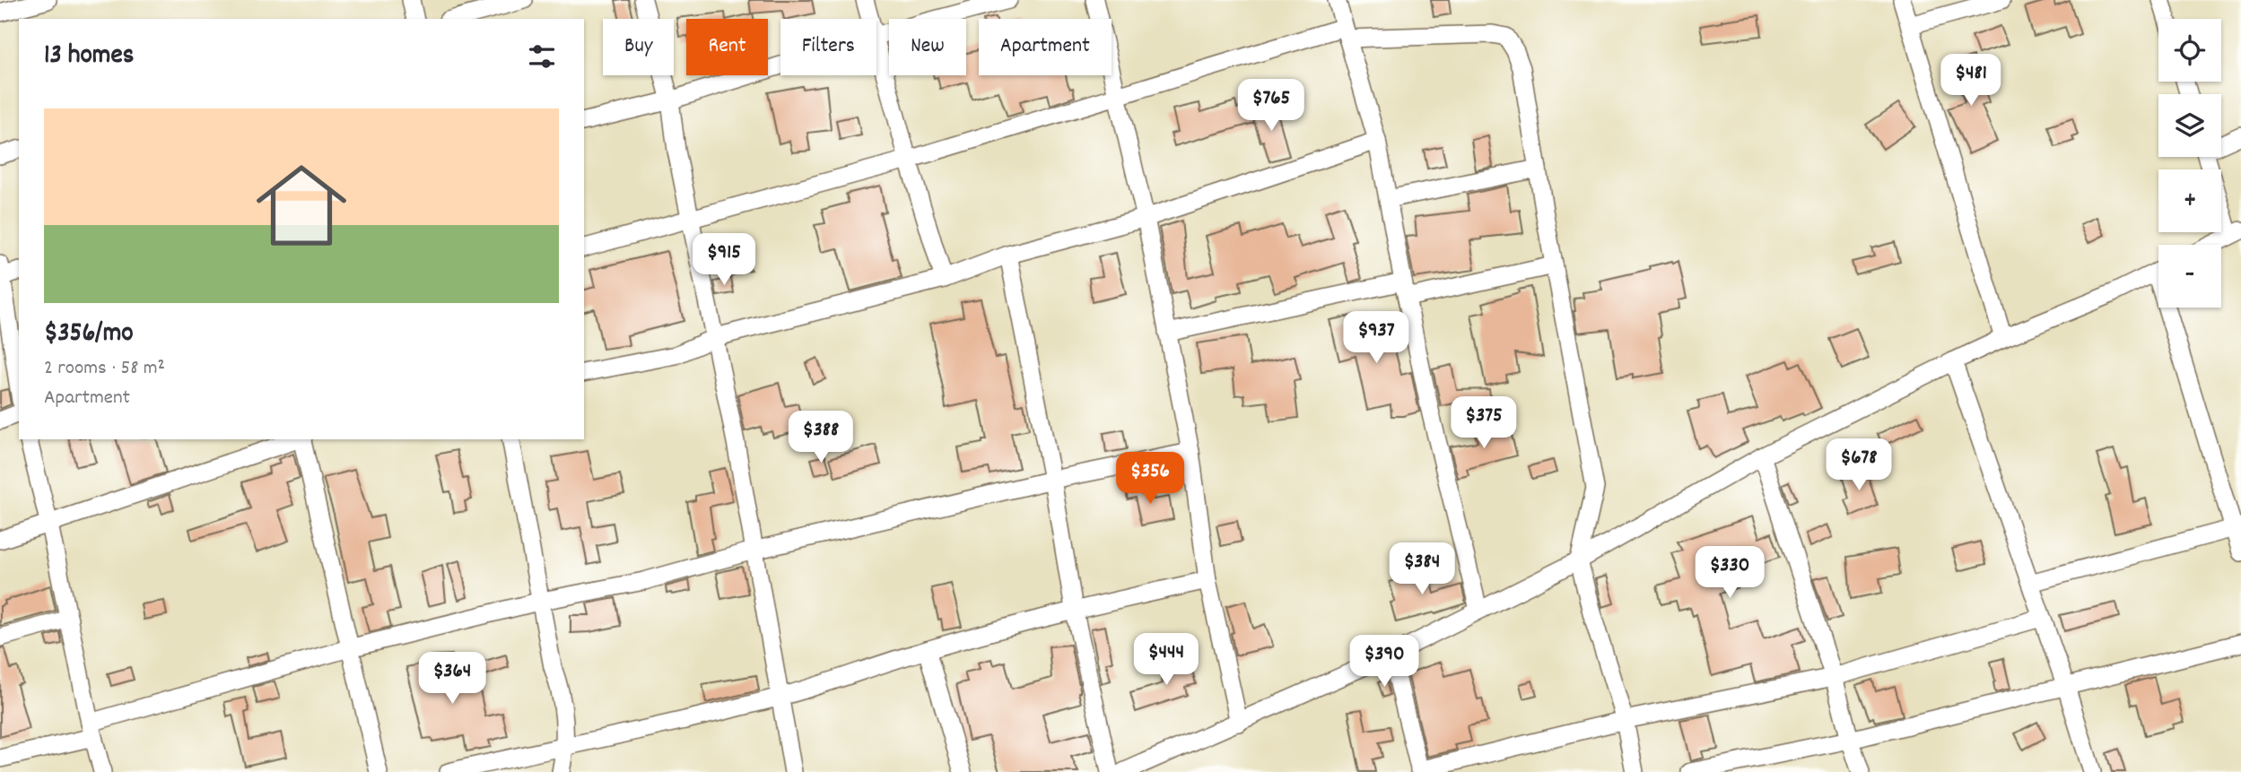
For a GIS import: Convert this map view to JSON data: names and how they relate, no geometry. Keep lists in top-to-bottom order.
{
  "page": {
    "map_buttons": ["+", "−"],
    "chip": [
      "Buy",
      "Rent",
      "Filters",
      "New",
      "Apartment"
    ],
    "heading": "13 homes",
    "price": [
      "$481",
      "$765",
      "$915",
      "$937",
      "$375",
      "$388",
      "$678",
      "$356",
      "$384",
      "$330",
      "$444",
      "$390",
      "$364"
    ],
    "list": [
      {
        "name": "$356/mo",
        "note": "2 rooms · 58 m² · Apartment"
      }
    ]
  }
}
